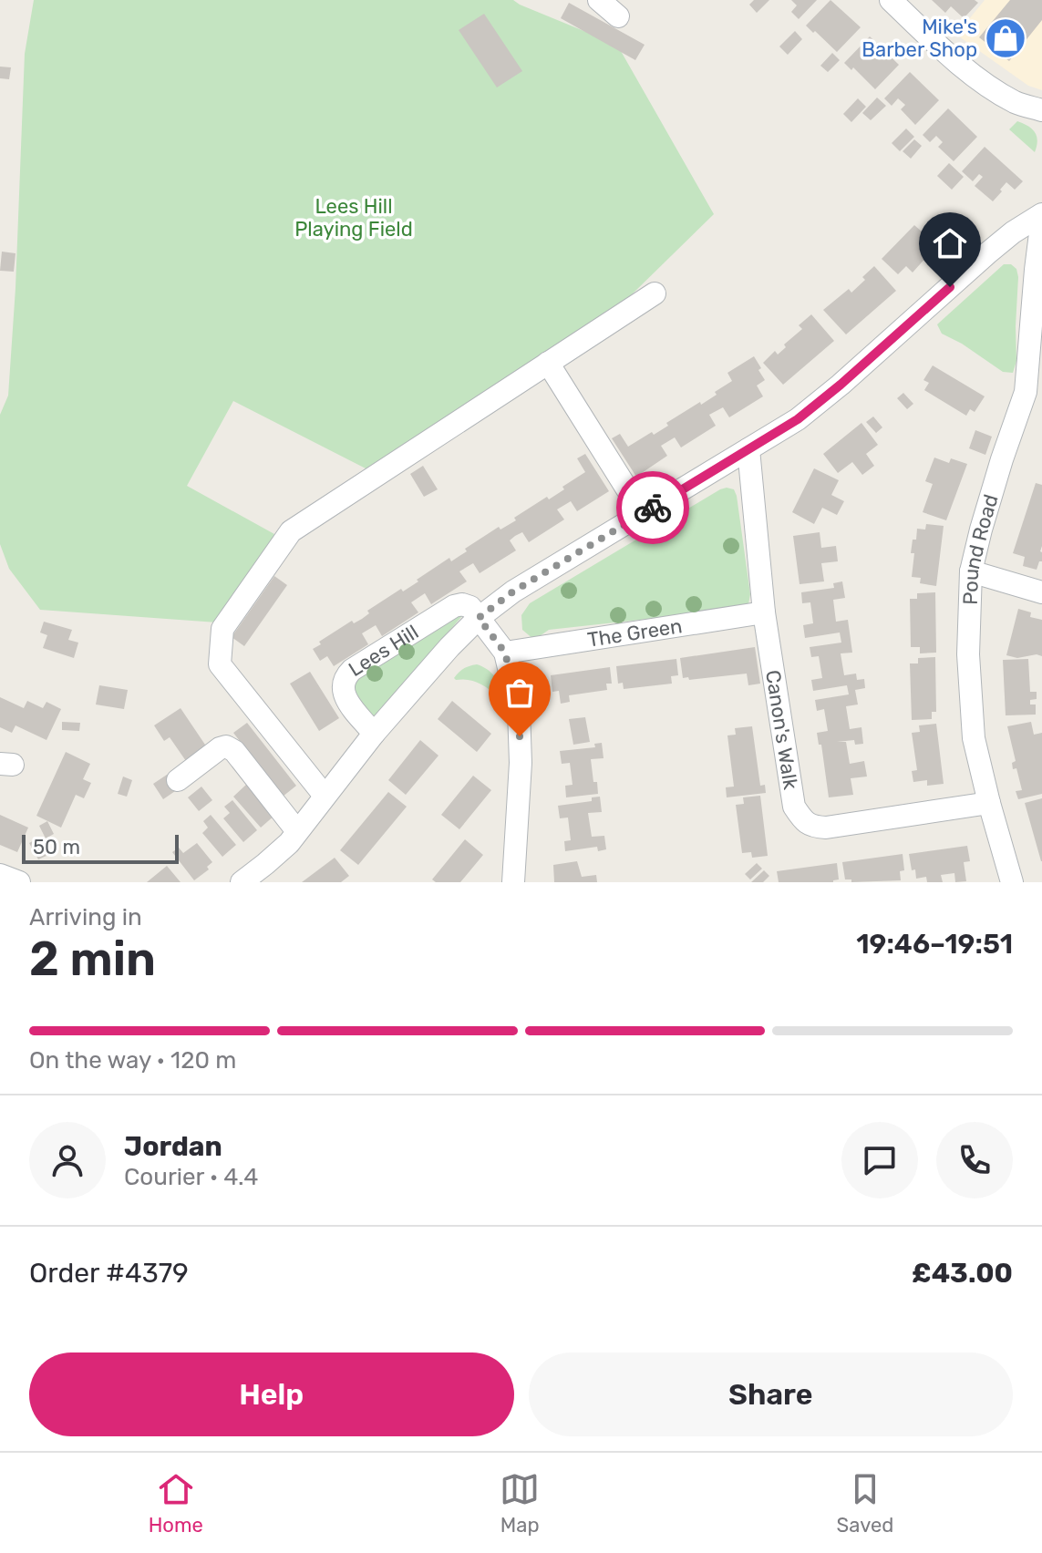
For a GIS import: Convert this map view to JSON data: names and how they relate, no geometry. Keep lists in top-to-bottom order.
{
  "streets": {
    "street": [
      "Pound Road",
      "The Green",
      "Lees Hill",
      "Canon's Walk"
    ]
  },
  "crossings": [
    ["Pound Road", "Lees Hill"],
    ["Pound Road", "Canon's Walk"],
    ["The Green", "Canon's Walk"],
    ["Lees Hill", "Canon's Walk"]
  ],
  "parks": ["Lees Hill Playing Field"],
  "places": {
    "shop": ["Mike's Barber Shop"]
  },
  "scale_bar": "50 m",
  "page": {
    "scale": "50 m",
    "heading": ["2 min", "Arriving in", "19:46–19:51"],
    "panel": [
      "Jordan",
      "Courier · 4.4",
      "Order #4379",
      "£43.00"
    ],
    "bar": "On the way · 120 m",
    "buttons": ["Help", "Share"],
    "tabs": ["Home", "Map", "Saved"]
  }
}
